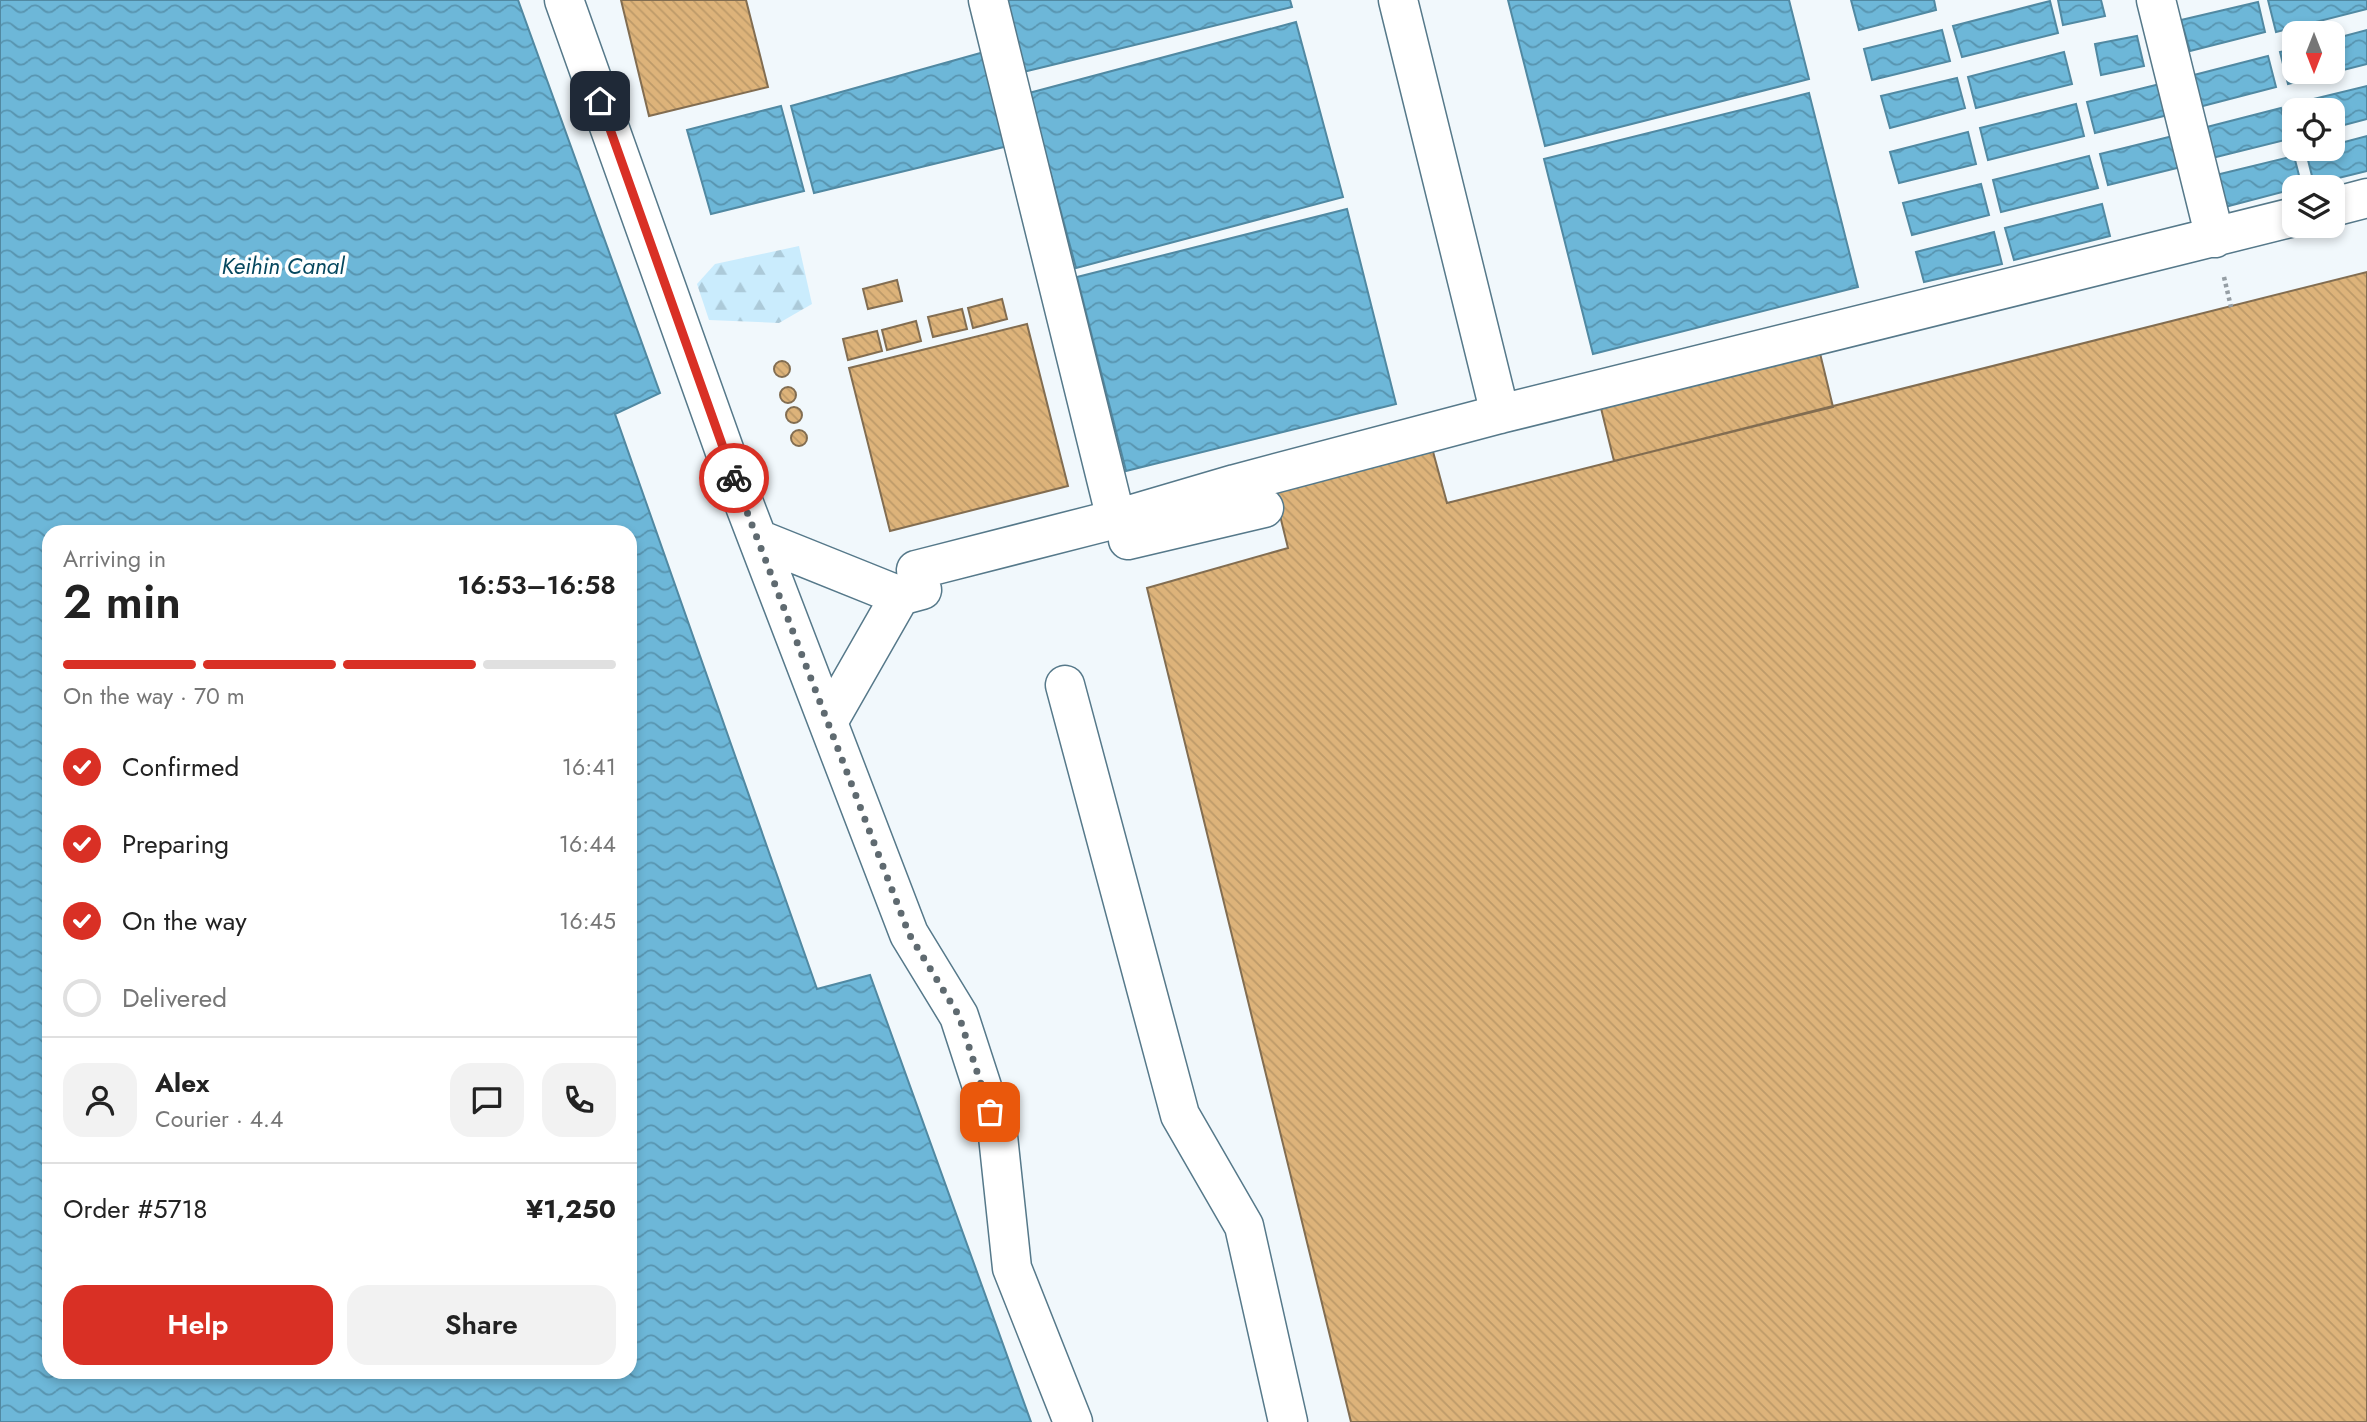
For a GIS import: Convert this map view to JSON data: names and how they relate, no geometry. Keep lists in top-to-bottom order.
{
  "water": ["Keihin Canal"],
  "north": "bottom",
  "page": {
    "heading": ["2 min", "Arriving in", "16:53–16:58"],
    "panel": [
      "Alex",
      "Courier · 4.4",
      "Order #5718",
      "¥1,250"
    ],
    "bar": "On the way · 70 m",
    "list": [
      ["Confirmed", "16:41"],
      ["Preparing", "16:44"],
      ["On the way", "16:45"],
      "Delivered"
    ],
    "buttons": ["Help", "Share"]
  }
}
